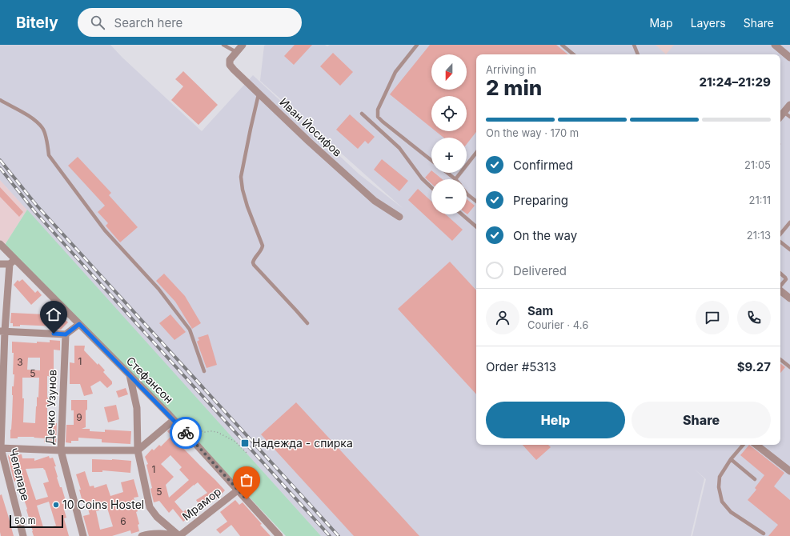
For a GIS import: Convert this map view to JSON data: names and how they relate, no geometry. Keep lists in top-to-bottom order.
{
  "streets": {
    "street": [
      "Иван Йосифов",
      "Стефансон",
      "Дечко Узунов",
      "Чепеларе",
      "Мрамор"
    ]
  },
  "crossings": [
    ["Стефансон", "Чепеларе"],
    ["Стефансон", "Мрамор"]
  ],
  "places": {
    "transit": ["Надежда - спирка"],
    "other": ["10 Coins Hostel"]
  },
  "house_numbers": [
    "1",
    "3",
    "5",
    "9",
    "1",
    "5",
    "6"
  ],
  "scale_bar": "50 m",
  "north": "bottom",
  "page": {
    "header": "Bitely",
    "search": "Search here",
    "nav": ["Map", "Layers", "Share"],
    "map_buttons": ["+", "−"],
    "heading": ["2 min", "Arriving in", "21:24–21:29"],
    "panel": [
      "Sam",
      "Courier · 4.6",
      "Order #5313",
      "$9.27"
    ],
    "bar": "On the way · 170 m",
    "list": [
      ["Confirmed", "21:05"],
      ["Preparing", "21:11"],
      ["On the way", "21:13"],
      "Delivered"
    ],
    "buttons": ["Help", "Share"],
    "scale": "50 m"
  }
}
